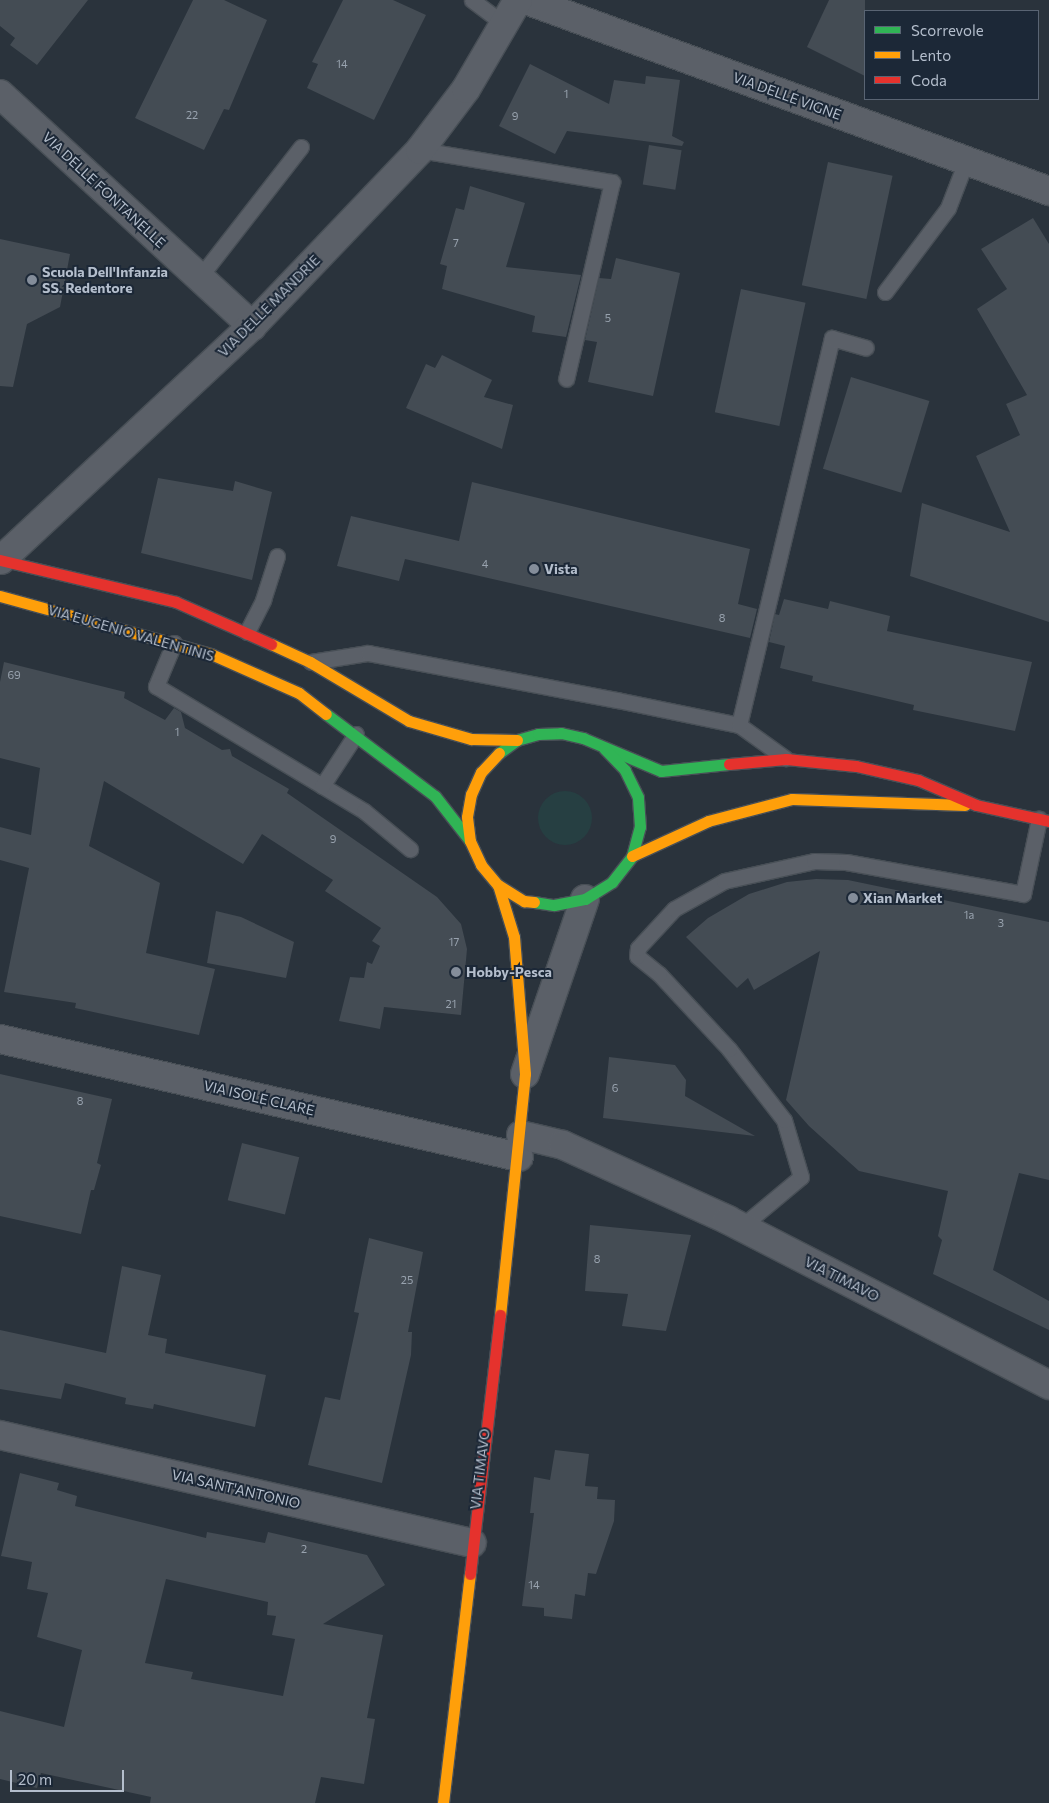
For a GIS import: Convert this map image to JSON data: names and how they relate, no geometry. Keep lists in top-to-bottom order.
{
  "streets": {
    "main road": ["VIA EUGENIO VALENTINIS", "VIA TIMAVO"],
    "street": [
      "VIA DELLE VIGNE",
      "VIA DELLE FONTANELLE",
      "VIA DELLE MANDRIE",
      "VIA ISOLE CLARE",
      "VIA SANT'ANTONIO"
    ]
  },
  "crossings": [
    ["VIA DELLE FONTANELLE", "VIA DELLE MANDRIE"],
    ["VIA EUGENIO VALENTINIS", "VIA TIMAVO"],
    ["VIA ISOLE CLARE", "VIA TIMAVO"],
    ["VIA TIMAVO", "VIA SANT'ANTONIO"]
  ],
  "places": [
    "Scuola Dell'Infanzia SS. Redentore",
    "Vista",
    "Xian Market",
    "Hobby-Pesca"
  ],
  "house_numbers": [
    "14",
    "1",
    "22",
    "9",
    "7",
    "5",
    "4",
    "8",
    "69",
    "1",
    "9",
    "1a",
    "3",
    "17",
    "21",
    "6",
    "8",
    "8",
    "25",
    "2",
    "14"
  ],
  "legend": ["Scorrevole", "Lento", "Coda"],
  "scale_bar": "20 m"
}
